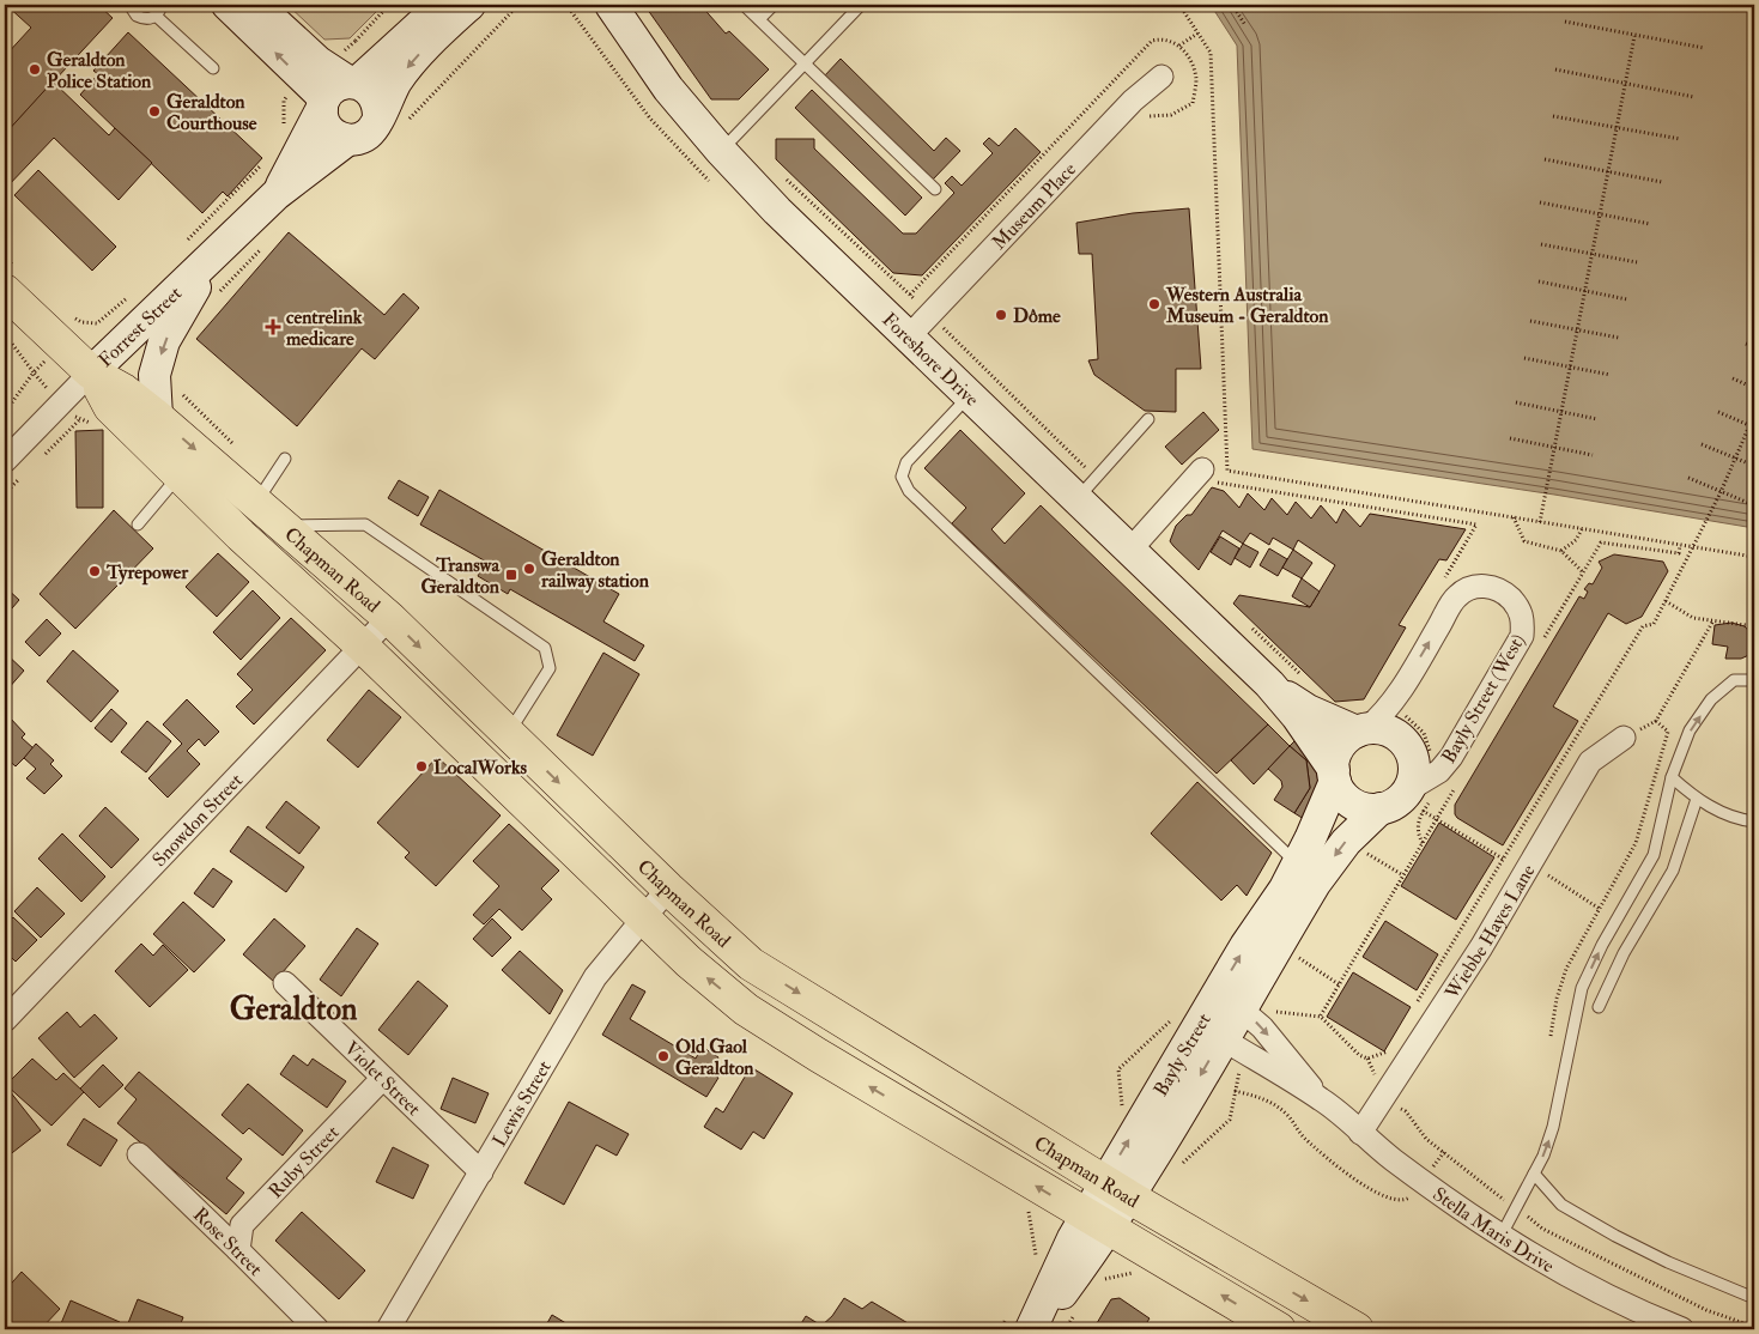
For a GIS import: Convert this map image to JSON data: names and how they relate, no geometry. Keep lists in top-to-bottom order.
{
  "streets": {
    "main road": ["Chapman Road"],
    "street": [
      "Museum Place",
      "Forrest Street",
      "Foreshore Drive",
      "Bayly Street (West)",
      "Snowdon Street",
      "Wiebbe Hayes Lane",
      "Bayly Street",
      "Violet Street",
      "Lewis Street",
      "Ruby Street",
      "Stella Maris Drive",
      "Rose Street"
    ]
  },
  "crossings": [
    ["Museum Place", "Foreshore Drive"],
    ["Forrest Street", "Chapman Road"],
    ["Foreshore Drive", "Bayly Street (West)"],
    ["Foreshore Drive", "Bayly Street"],
    ["Chapman Road", "Snowdon Street"],
    ["Chapman Road", "Bayly Street"],
    ["Chapman Road", "Lewis Street"],
    ["Bayly Street (West)", "Bayly Street"],
    ["Wiebbe Hayes Lane", "Stella Maris Drive"],
    ["Bayly Street", "Stella Maris Drive"],
    ["Violet Street", "Lewis Street"],
    ["Violet Street", "Ruby Street"],
    ["Ruby Street", "Rose Street"]
  ],
  "districts": ["Geraldton"],
  "places": {
    "other": [
      "Geraldton Police Station",
      "Geraldton Courthouse",
      "Western Australia Museum - Geraldton",
      "Dôme",
      "Geraldton railway station",
      "Tyrepower",
      "LocalWorks",
      "Old Gaol Geraldton"
    ],
    "health": ["centrelink medicare"],
    "transit": ["Transwa Geraldton"]
  }
}
